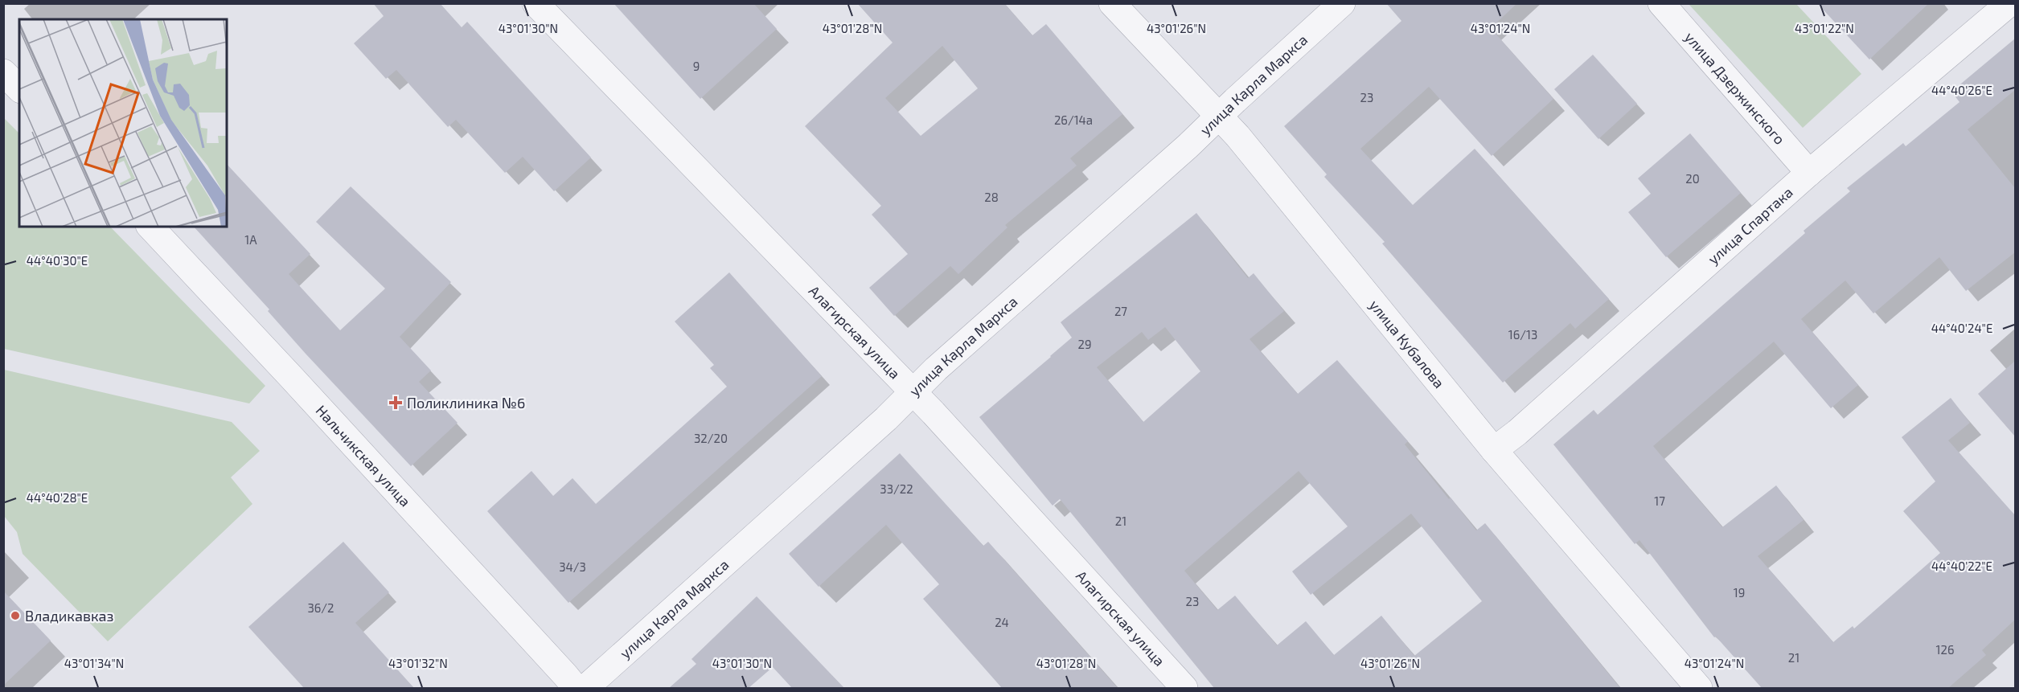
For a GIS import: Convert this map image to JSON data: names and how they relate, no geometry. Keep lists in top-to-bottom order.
{
  "streets": {
    "street": [
      "улица Карла Маркса",
      "улица Дзержинского",
      "улица Спартака",
      "Алагирская улица",
      "улица Кубалова",
      "Нальчикская улица"
    ]
  },
  "crossings": [
    ["улица Карла Маркса", "Алагирская улица"],
    ["улица Карла Маркса", "улица Кубалова"],
    ["улица Дзержинского", "улица Спартака"],
    ["улица Спартака", "улица Кубалова"]
  ],
  "places": {
    "health": ["Поликлиника №6"],
    "other": ["Владикавказ"]
  },
  "house_numbers": [
    "9",
    "23",
    "26/14а",
    "20",
    "28",
    "1А",
    "27",
    "16/13",
    "29",
    "32/20",
    "33/22",
    "17",
    "21",
    "34/3",
    "19",
    "23",
    "36/2",
    "24",
    "126",
    "21"
  ],
  "coordinates": [
    "43°01'30\"N",
    "43°01'28\"N",
    "43°01'26\"N",
    "43°01'24\"N",
    "43°01'22\"N",
    "44°40'26\"E",
    "44°40'30\"E",
    "44°40'24\"E",
    "44°40'28\"E",
    "44°40'22\"E",
    "43°01'34\"N",
    "43°01'32\"N"
  ]
}
